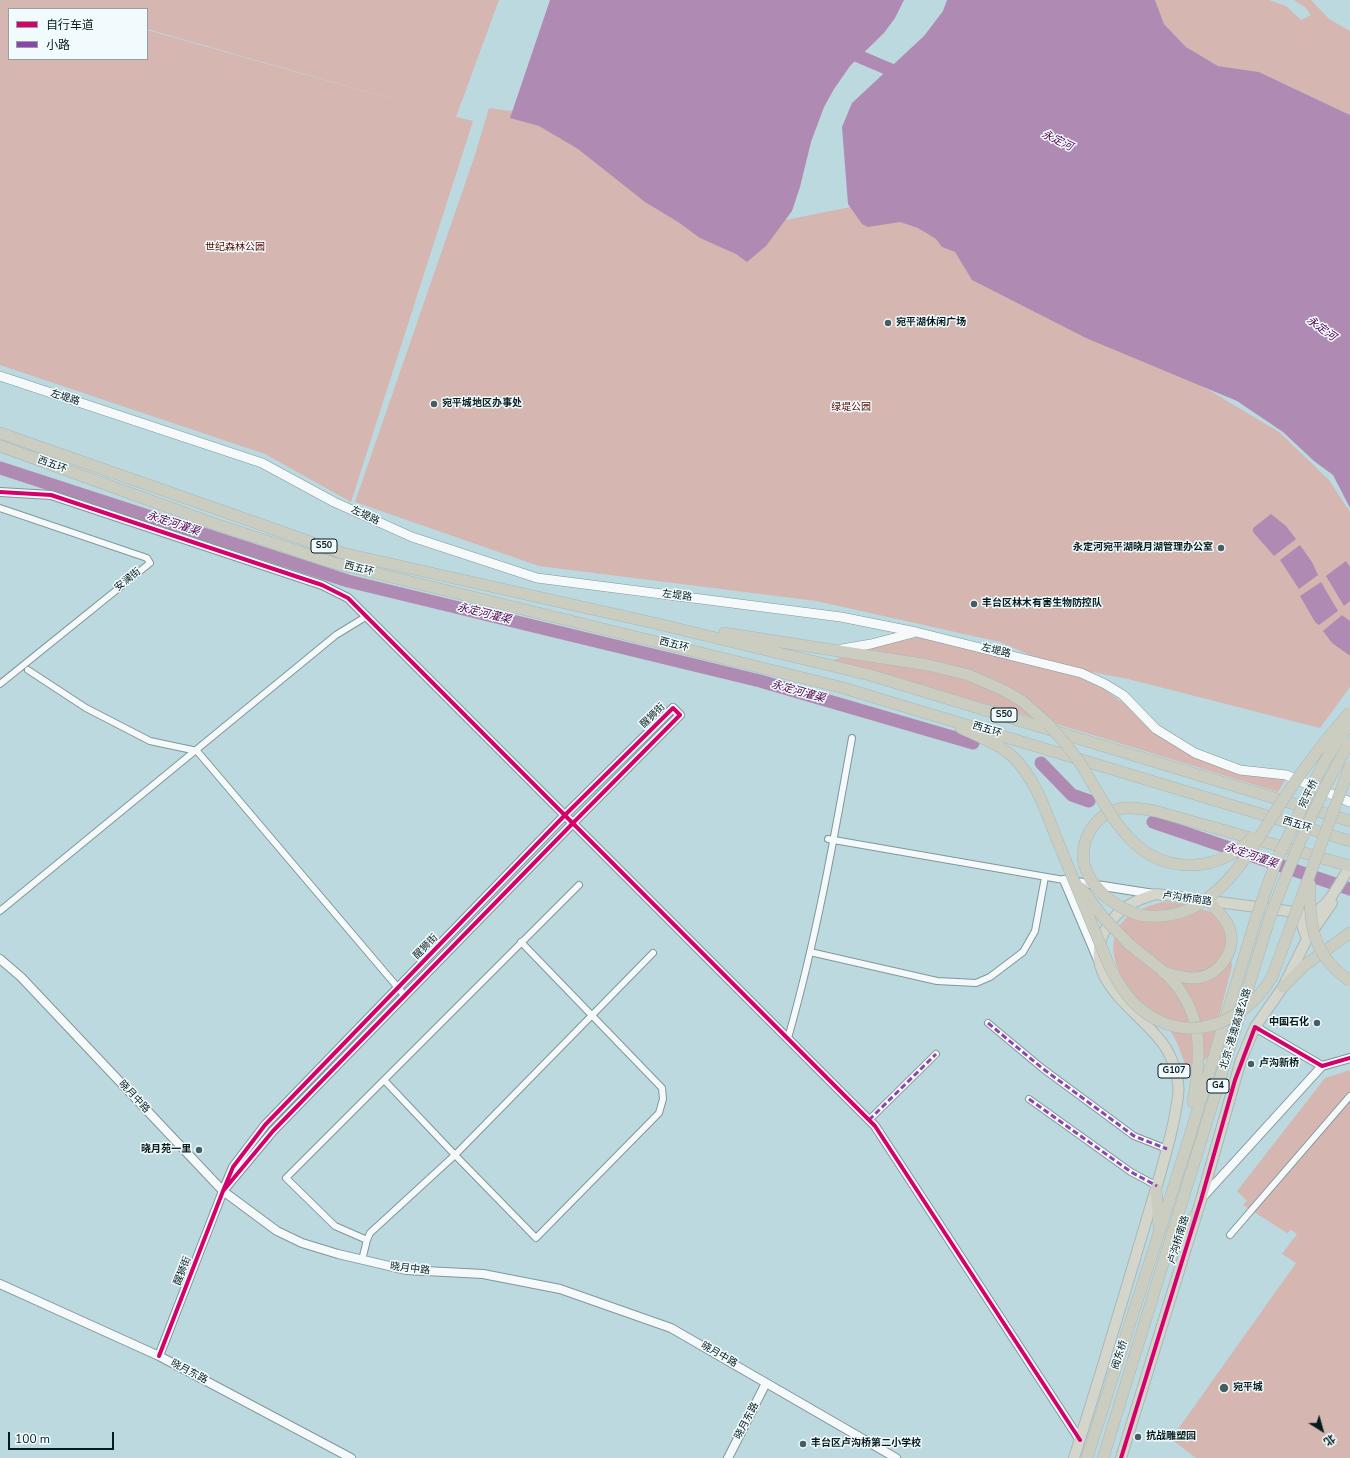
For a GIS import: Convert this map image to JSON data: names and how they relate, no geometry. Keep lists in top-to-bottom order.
{
  "streets": {
    "highway": [
      "西五环",
      "S50",
      "宛平桥",
      "卢沟桥南路",
      "北京-港澳高速公路",
      "G107",
      "G4",
      "阀东桥"
    ],
    "main road": ["左堤路"],
    "street": [
      "安澜街",
      "醒狮街",
      "晓月中路",
      "晓月东路"
    ]
  },
  "crossings": [
    ["醒狮街", "晓月中路"],
    ["醒狮街", "晓月东路"],
    ["宛平桥", "北京-港澳高速公路"],
    ["卢沟桥南路", "G107"],
    ["北京-港澳高速公路", "阀东桥"],
    ["晓月中路", "晓月东路"]
  ],
  "water": ["永定河", "永定河灌渠"],
  "parks": ["世纪森林公园", "绿堤公园"],
  "places": [
    "宛平湖休闲广场",
    "宛平城地区办事处",
    "永定河宛平湖晓月湖管理办公室",
    "丰台区林木有害生物防控队",
    "中国石化",
    "卢沟新桥",
    "晓月苑一里",
    "宛平城",
    "抗战雕塑园",
    "丰台区卢沟桥第二小学校"
  ],
  "legend": ["自行车道", "小路"],
  "scale_bar": "100 m",
  "north": "bottom right"
}
